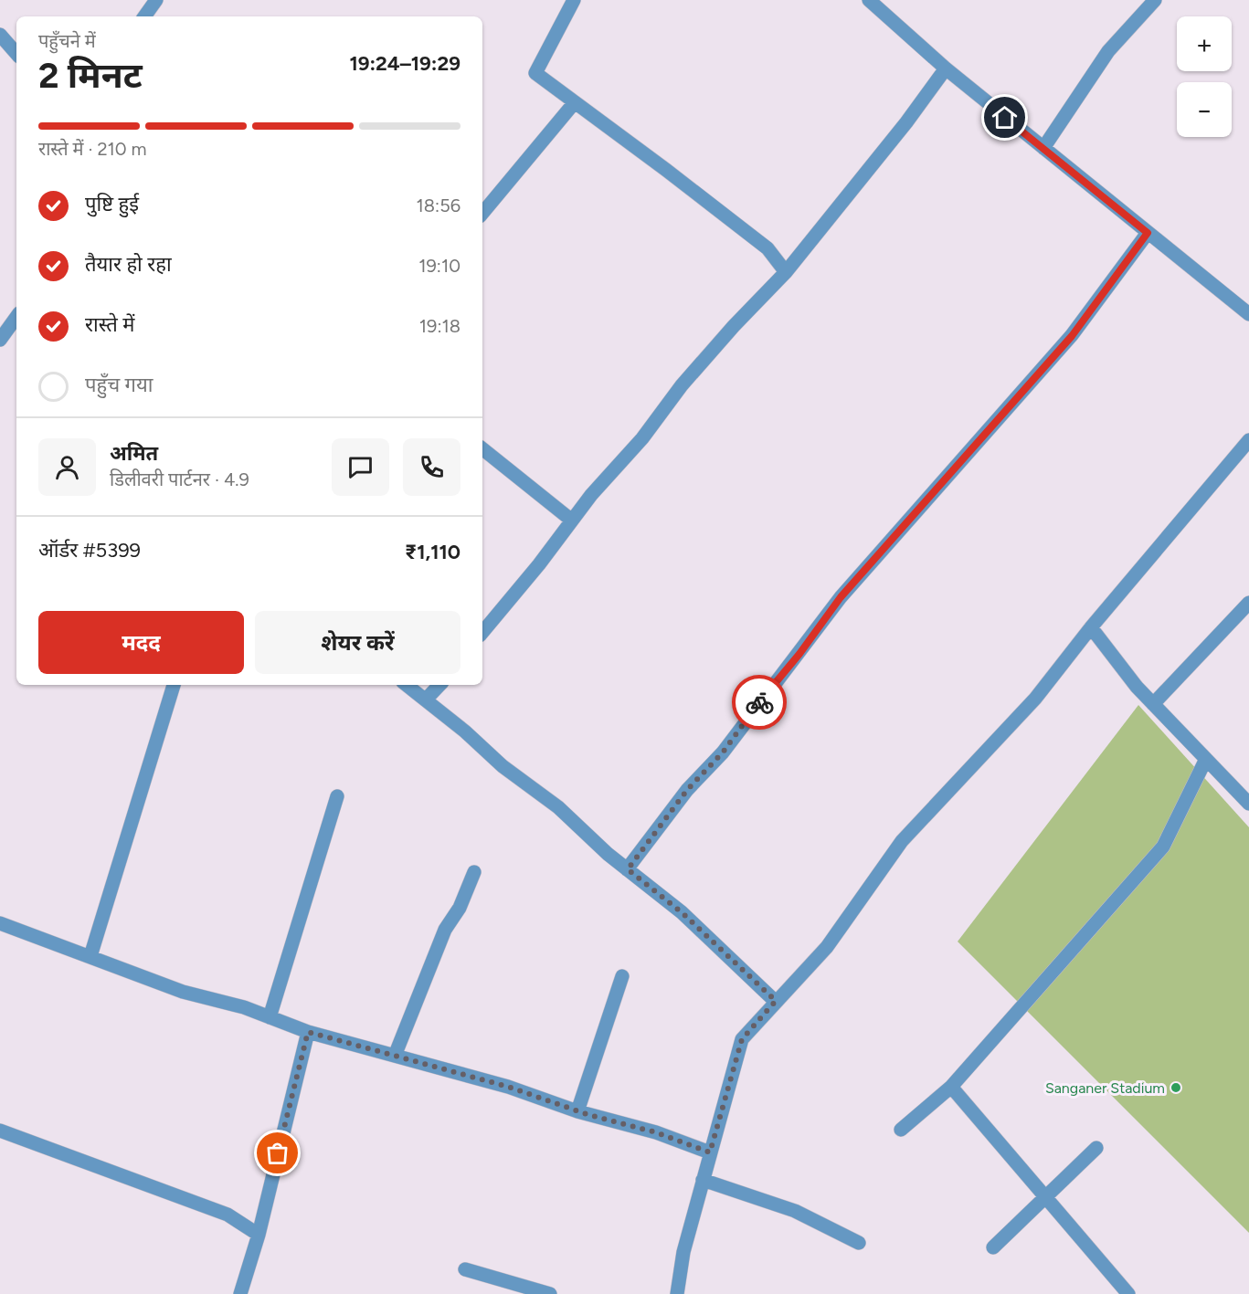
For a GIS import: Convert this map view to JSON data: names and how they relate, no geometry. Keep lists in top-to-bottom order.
{
  "places": ["Sanganer Stadium"],
  "page": {
    "map_buttons": ["+", "−"],
    "heading": ["2 मिनट", "पहुँचने में", "19:24–19:29"],
    "panel": [
      "अमित",
      "डिलीवरी पार्टनर · 4.9",
      "ऑर्डर #5399",
      "₹1,110"
    ],
    "bar": "रास्ते में · 210 m",
    "list": [
      ["पुष्टि हुई", "18:56"],
      ["तैयार हो रहा", "19:10"],
      ["रास्ते में", "19:18"],
      "पहुँच गया"
    ],
    "buttons": ["मदद", "शेयर करें"]
  }
}
